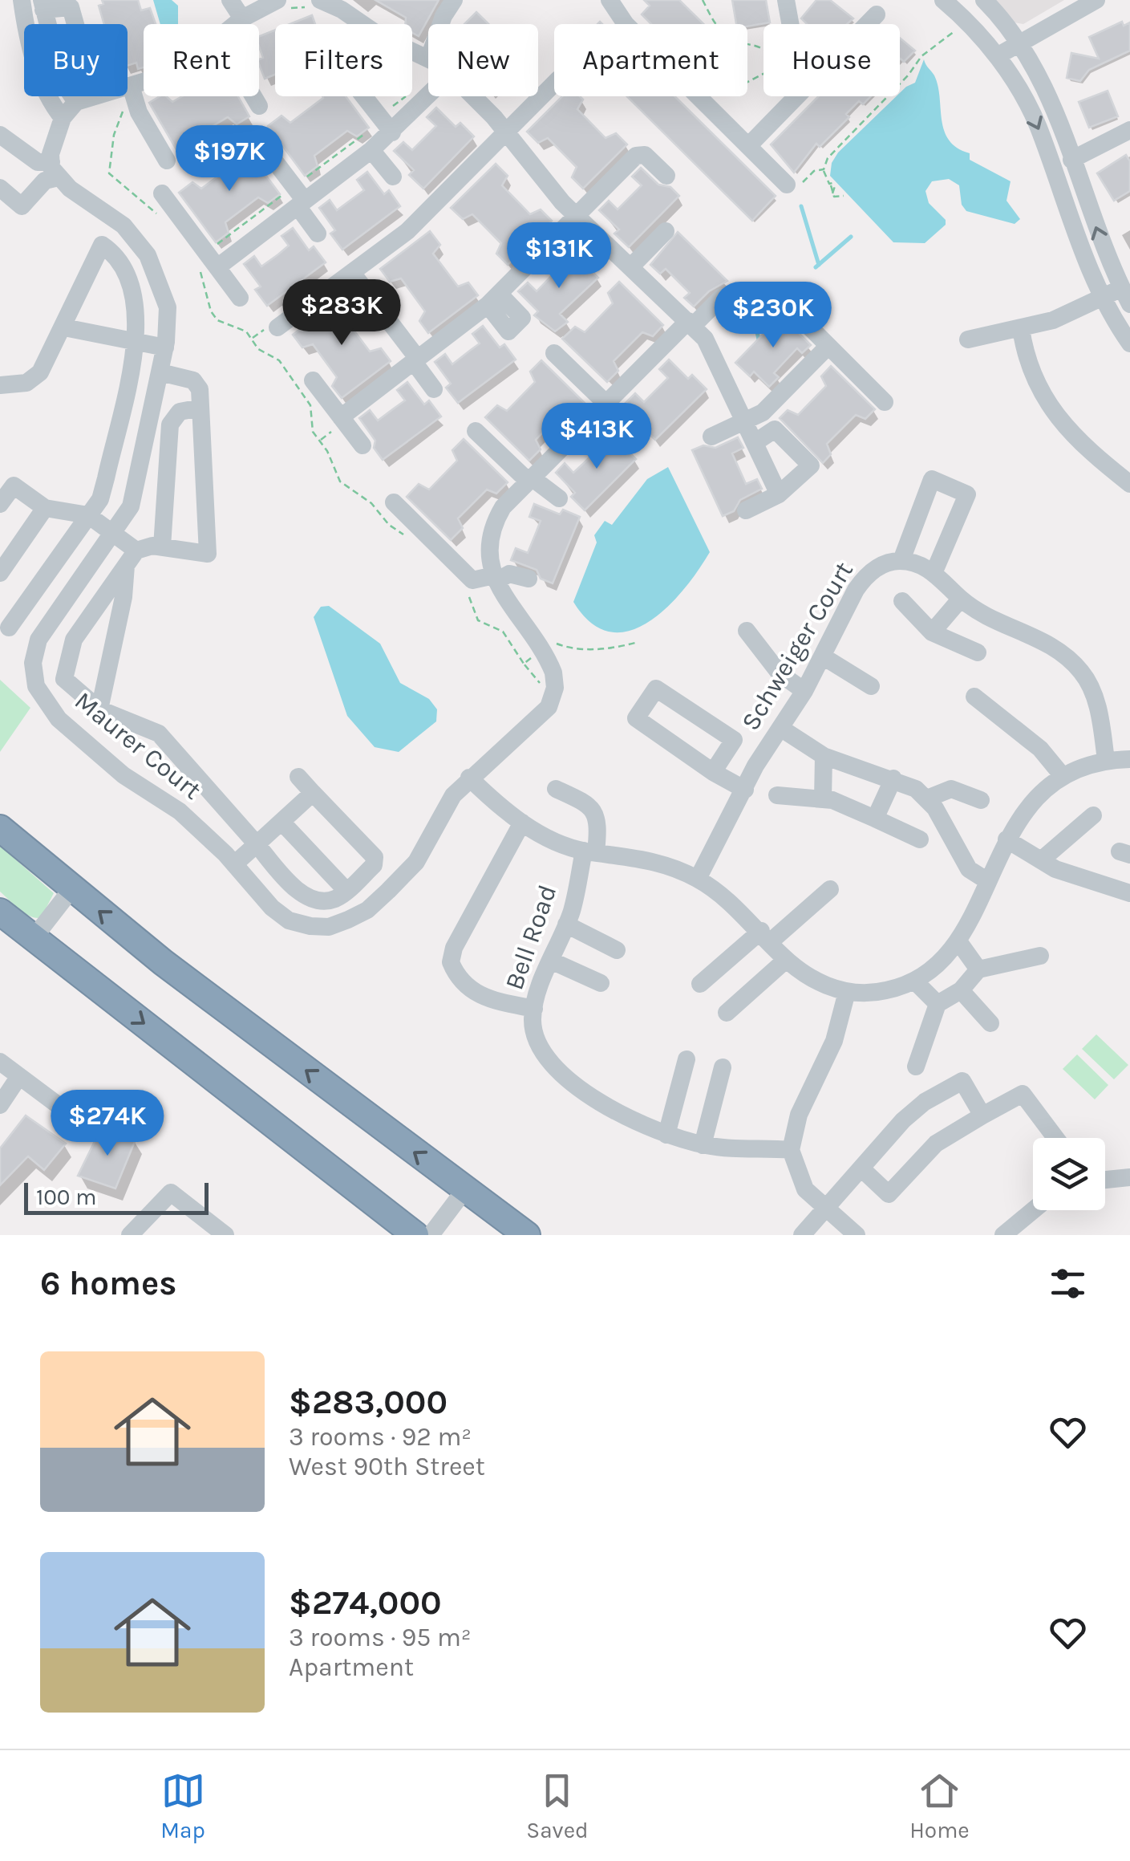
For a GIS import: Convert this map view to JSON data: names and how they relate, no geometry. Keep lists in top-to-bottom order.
{
  "streets": {
    "street": ["Schweiger Court", "Maurer Court", "Bell Road"]
  },
  "scale_bar": "100 m",
  "page": {
    "chip": [
      "Buy",
      "Rent",
      "Filters",
      "New",
      "Apartment",
      "House"
    ],
    "price": [
      "$197K",
      "$131K",
      "$283K",
      "$230K",
      "$413K",
      "$274K"
    ],
    "scale": "100 m",
    "heading": "6 homes",
    "list": [
      {
        "name": "$283,000",
        "note": "3 rooms · 92 m² · West 90th Street"
      },
      {
        "name": "$274,000",
        "note": "3 rooms · 95 m² · Apartment"
      }
    ],
    "tabs": ["Map", "Saved", "Home"]
  }
}
